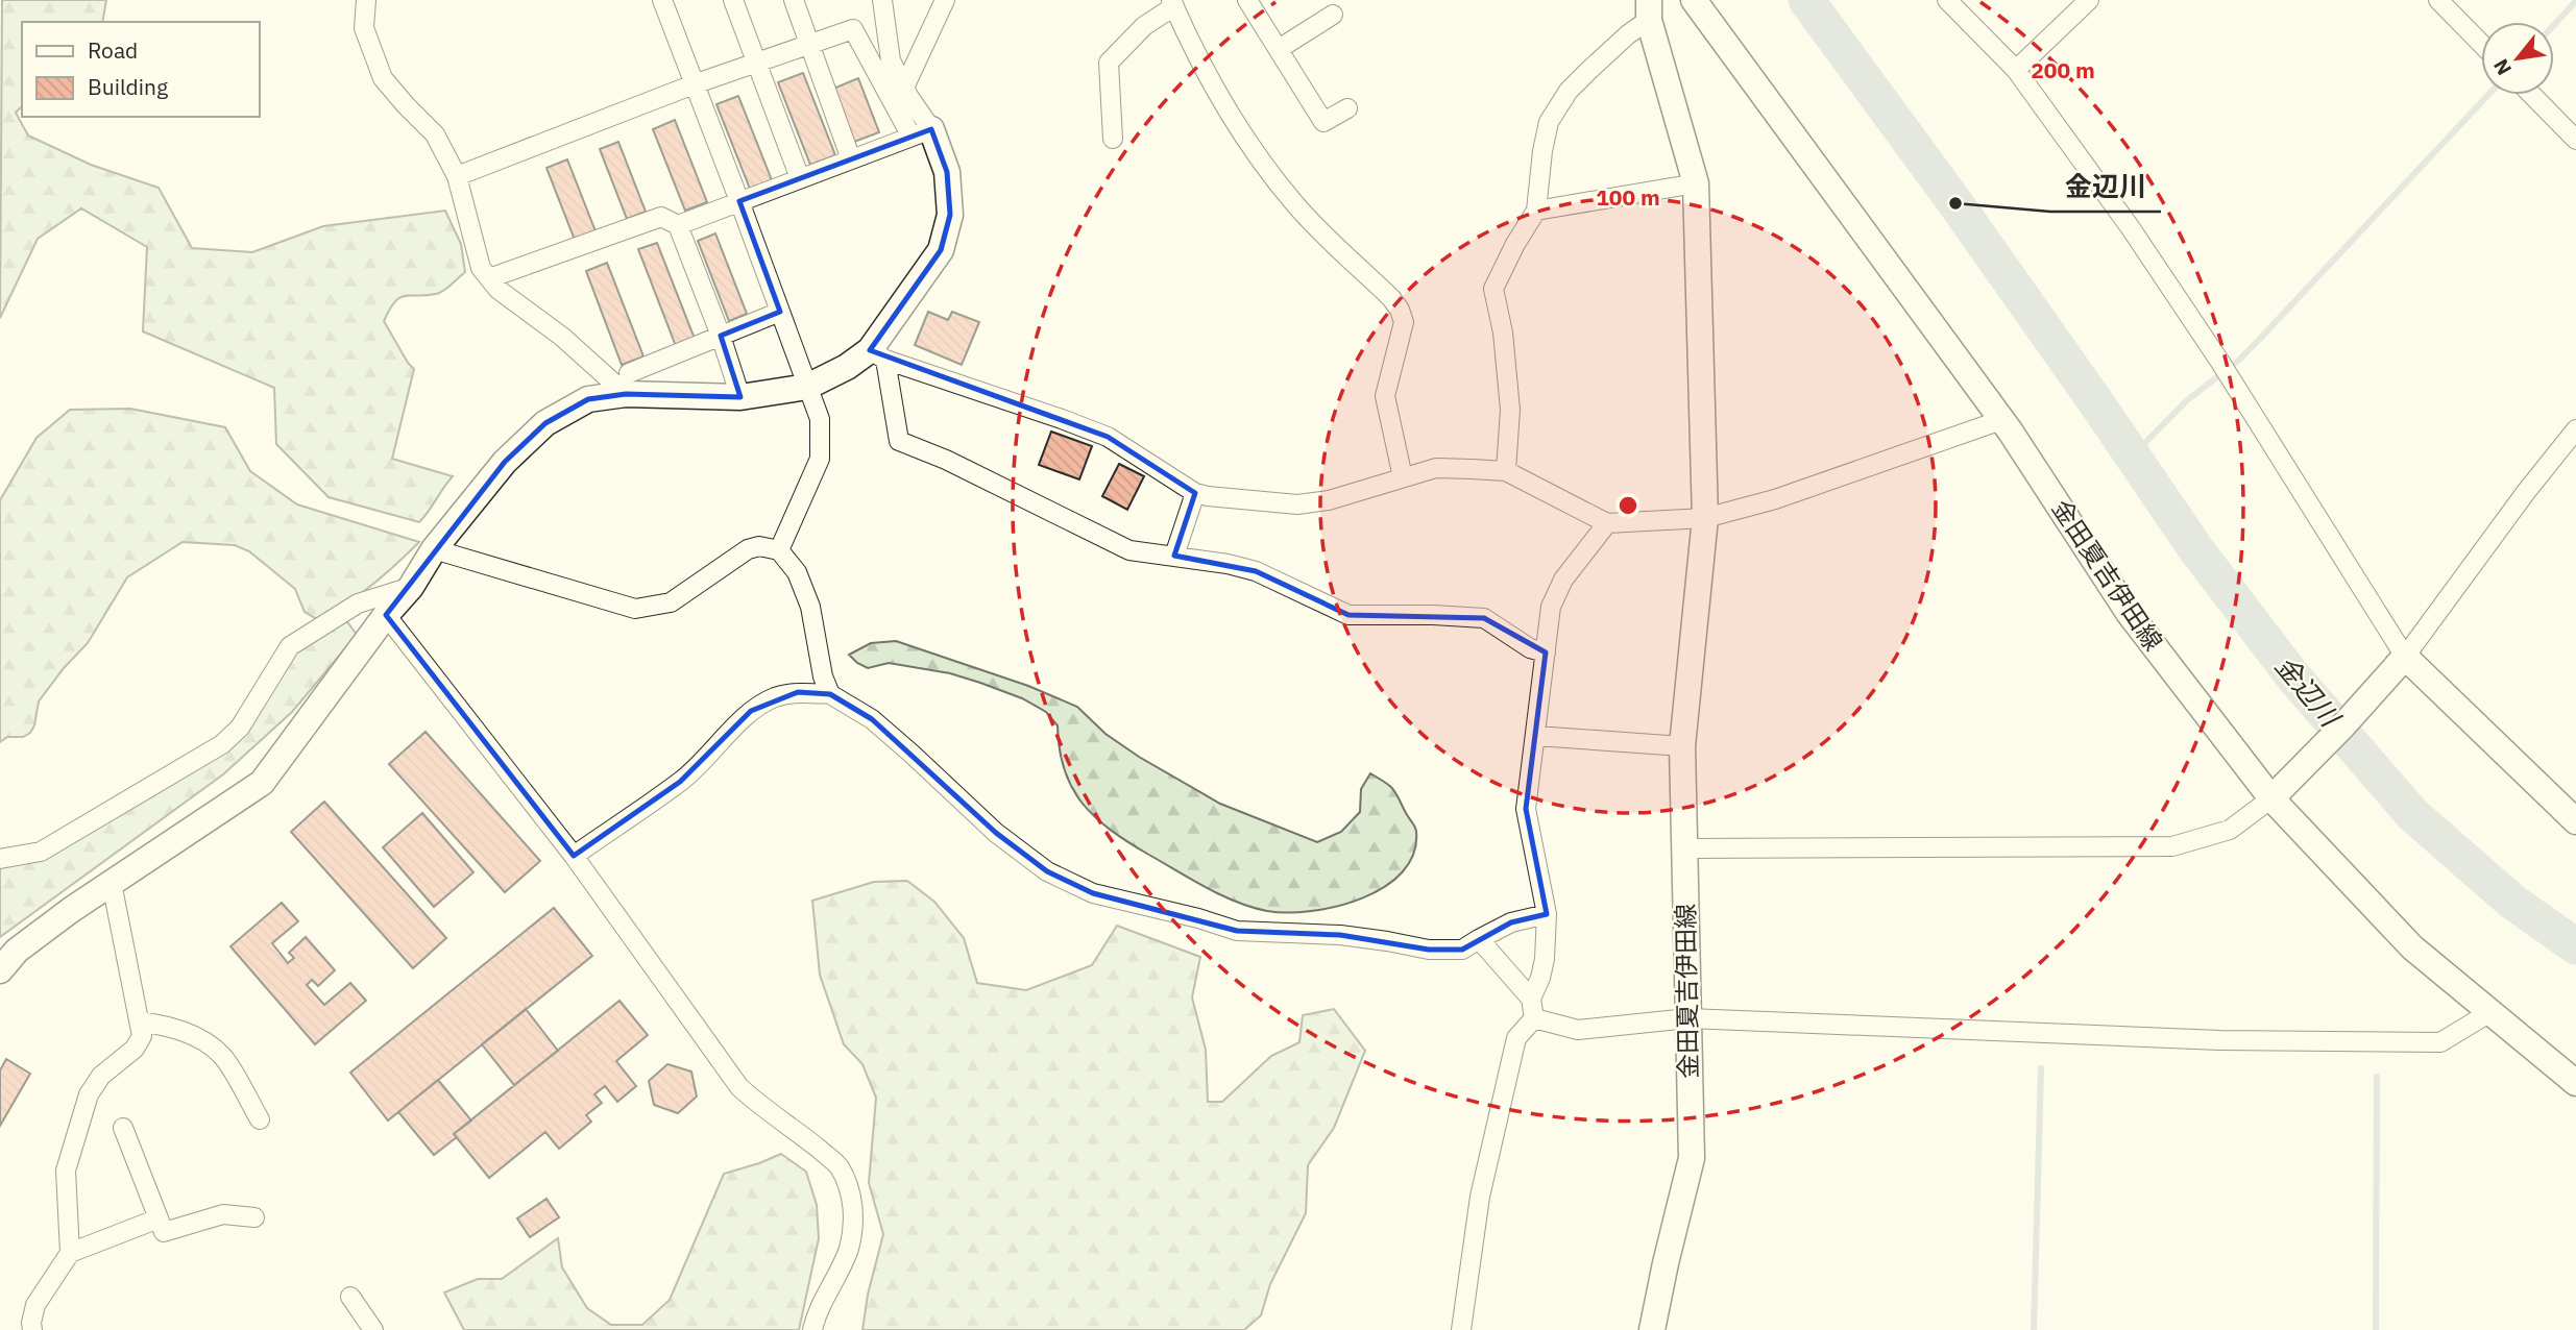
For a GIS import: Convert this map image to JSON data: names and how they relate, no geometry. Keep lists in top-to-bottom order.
{
  "streets": {
    "main road": ["金田夏吉伊田線"]
  },
  "water": ["金辺川"],
  "places": ["金辺川"],
  "legend": ["Road", "Building"],
  "north": "bottom left",
  "rings": ["200 m", "100 m"]
}
